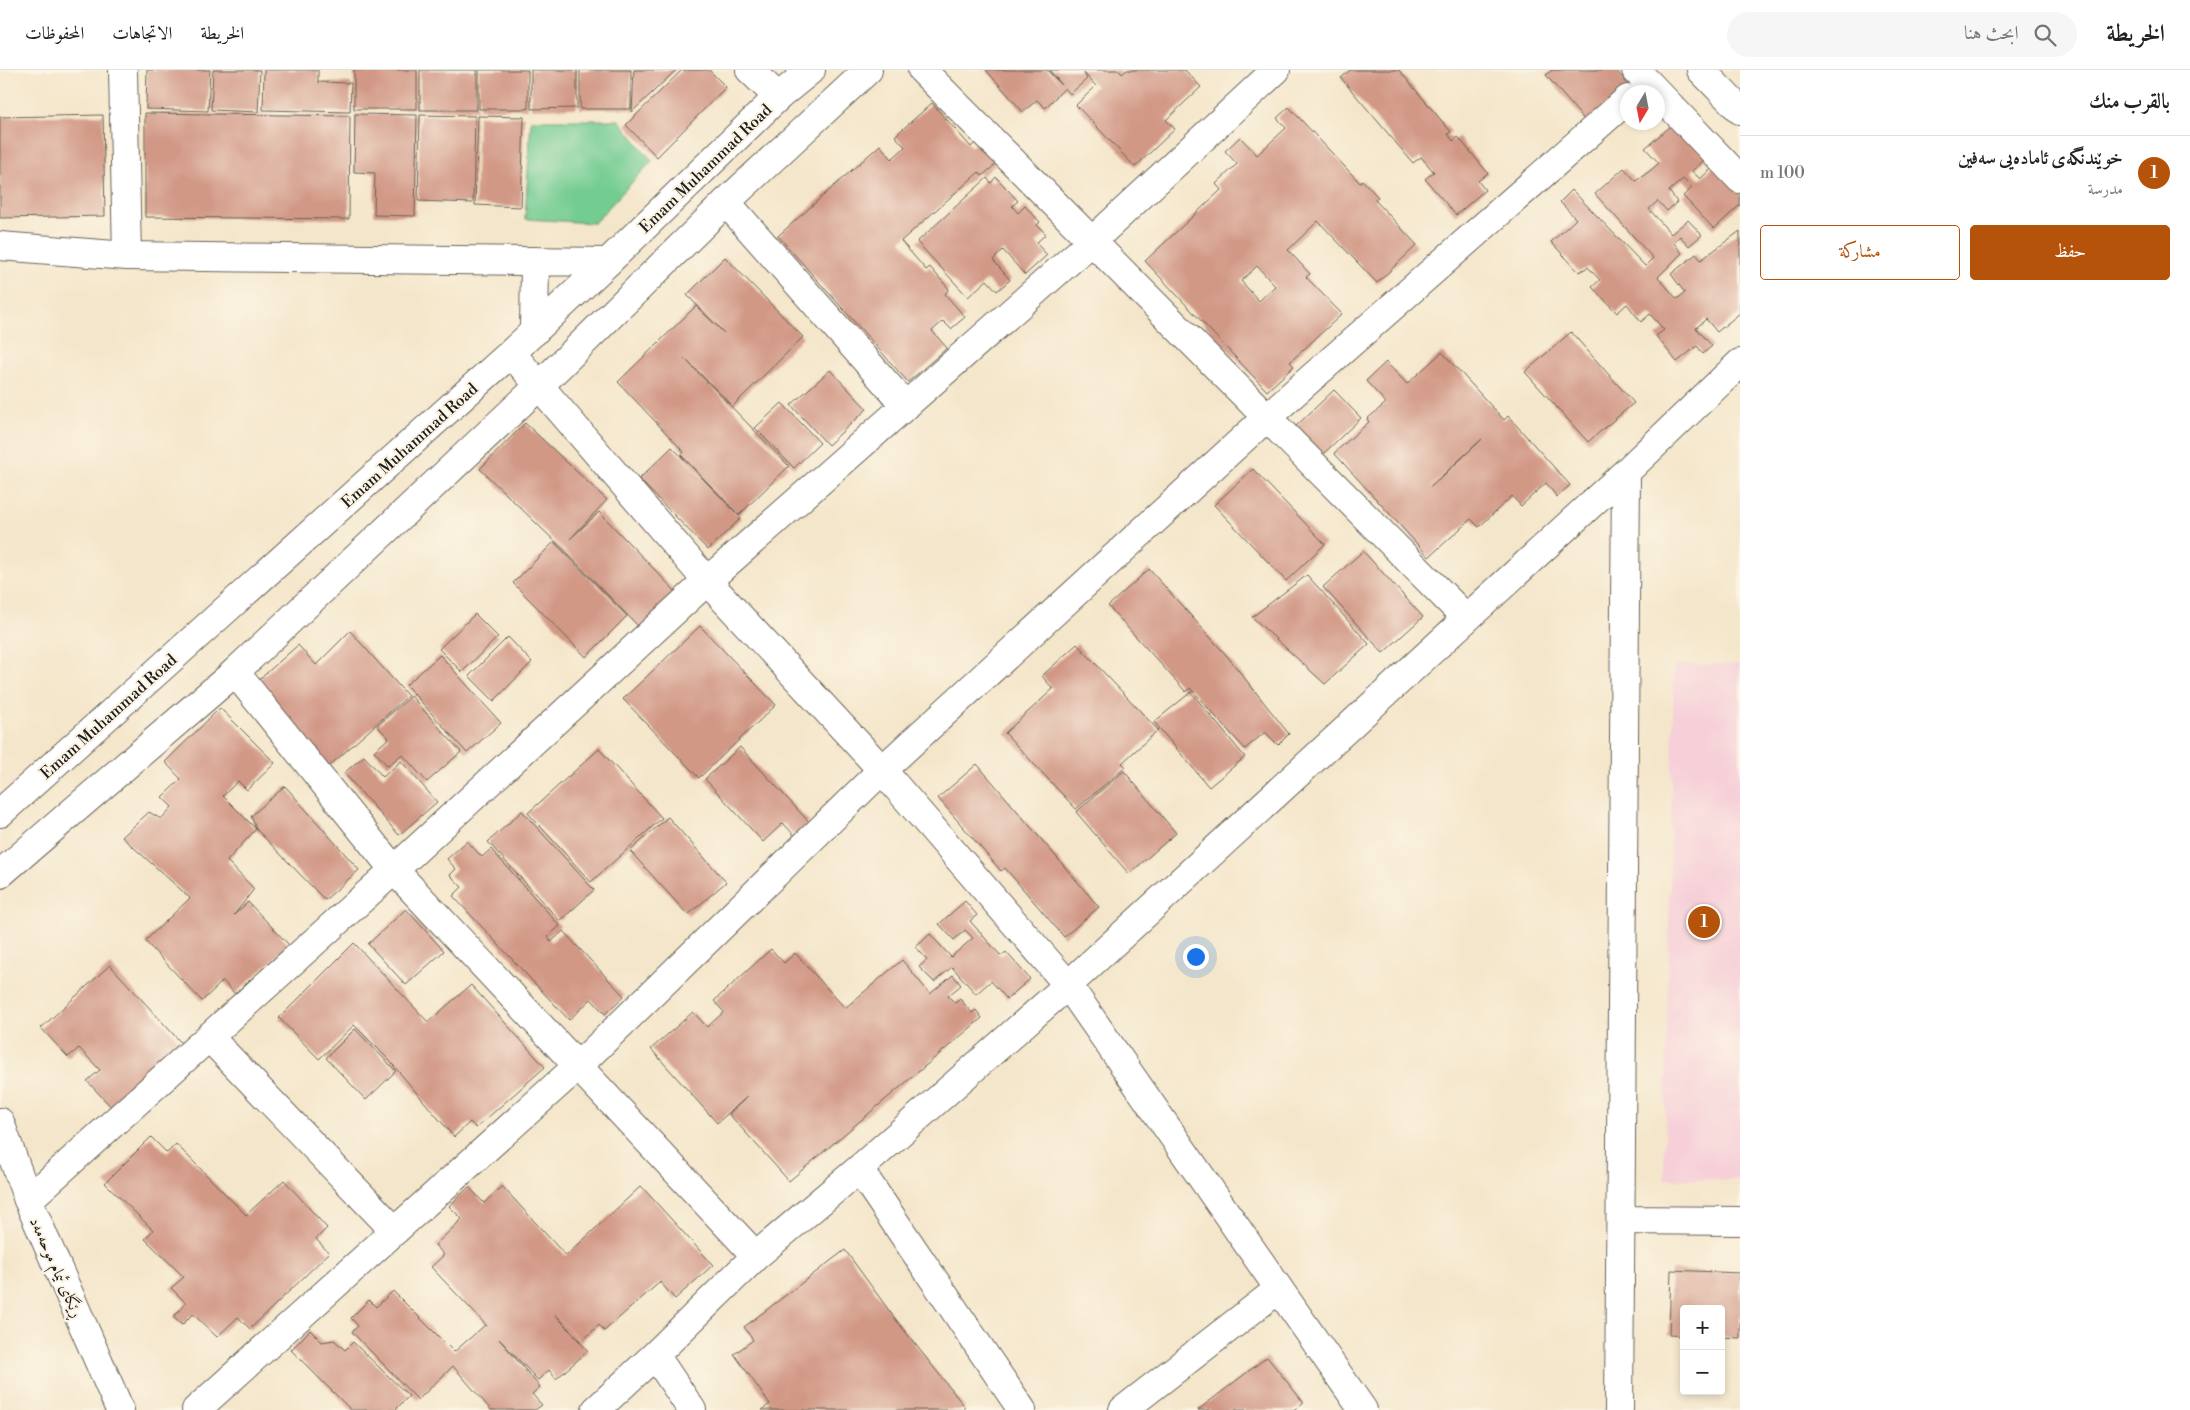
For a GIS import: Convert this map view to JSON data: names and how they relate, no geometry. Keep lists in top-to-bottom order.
{
  "streets": {
    "street": ["Emam Muhammad Road", "ڕێگای ئیمام موحەمەد"]
  },
  "north": "bottom",
  "page": {
    "header": "الخريطة",
    "search": "ابحث هنا",
    "nav": ["الخريطة", "الاتجاهات", "المحفوظات"],
    "heading": "بالقرب منك",
    "list": [
      {
        "mark": "1",
        "name": "خوێندنگەی ئامادەیی سەفین",
        "note": "مدرسة",
        "value": "100 m"
      }
    ],
    "buttons": ["حفظ", "مشاركة"],
    "pins": "1",
    "map_buttons": ["+", "−"]
  }
}
